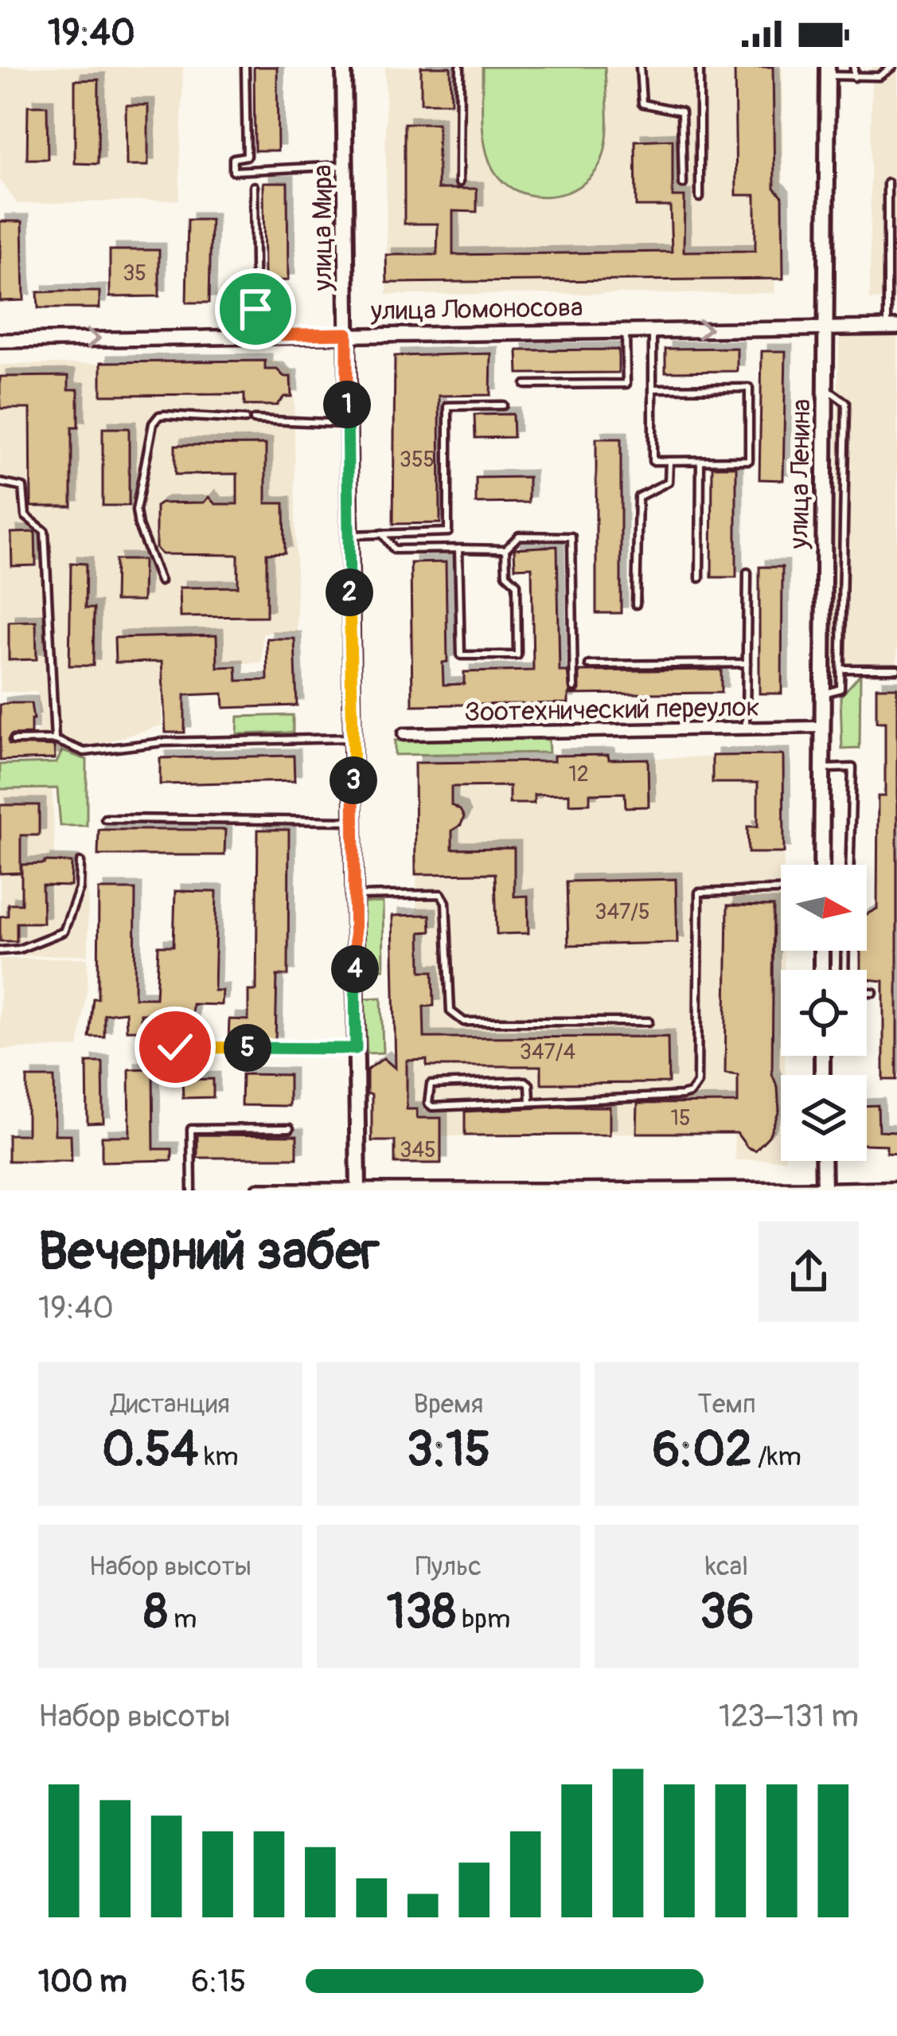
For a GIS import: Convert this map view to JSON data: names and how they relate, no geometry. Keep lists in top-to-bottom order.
{
  "streets": {
    "main road": ["улица Мира", "улица Ленина"],
    "street": ["улица Ломоносова", "Зоотехнический переулок"]
  },
  "crossings": [
    ["улица Мира", "улица Ломоносова"],
    ["улица Ломоносова", "улица Ленина"],
    ["улица Ленина", "Зоотехнический переулок"]
  ],
  "one_way": ["улица Ломоносова"],
  "house_numbers": [
    "35",
    "355",
    "12",
    "347/5",
    "347/4",
    "15",
    "345"
  ],
  "north": "right",
  "page": {
    "status": "19:40",
    "pins": [
      "1",
      "2",
      "3",
      "4",
      "5"
    ],
    "heading": ["Вечерний забег", "19:40"],
    "stats": [
      ["Дистанция", "0.54 km"],
      ["Время", "3:15"],
      ["Темп", "6:02 /km"],
      ["Набор высоты", "8 m"],
      ["Пульс", "138 bpm"],
      ["kcal", "36"]
    ],
    "chart": ["Набор высоты", "123–131 m"],
    "list": [
      {
        "name": "100 m",
        "note": "6:15"
      }
    ]
  }
}
